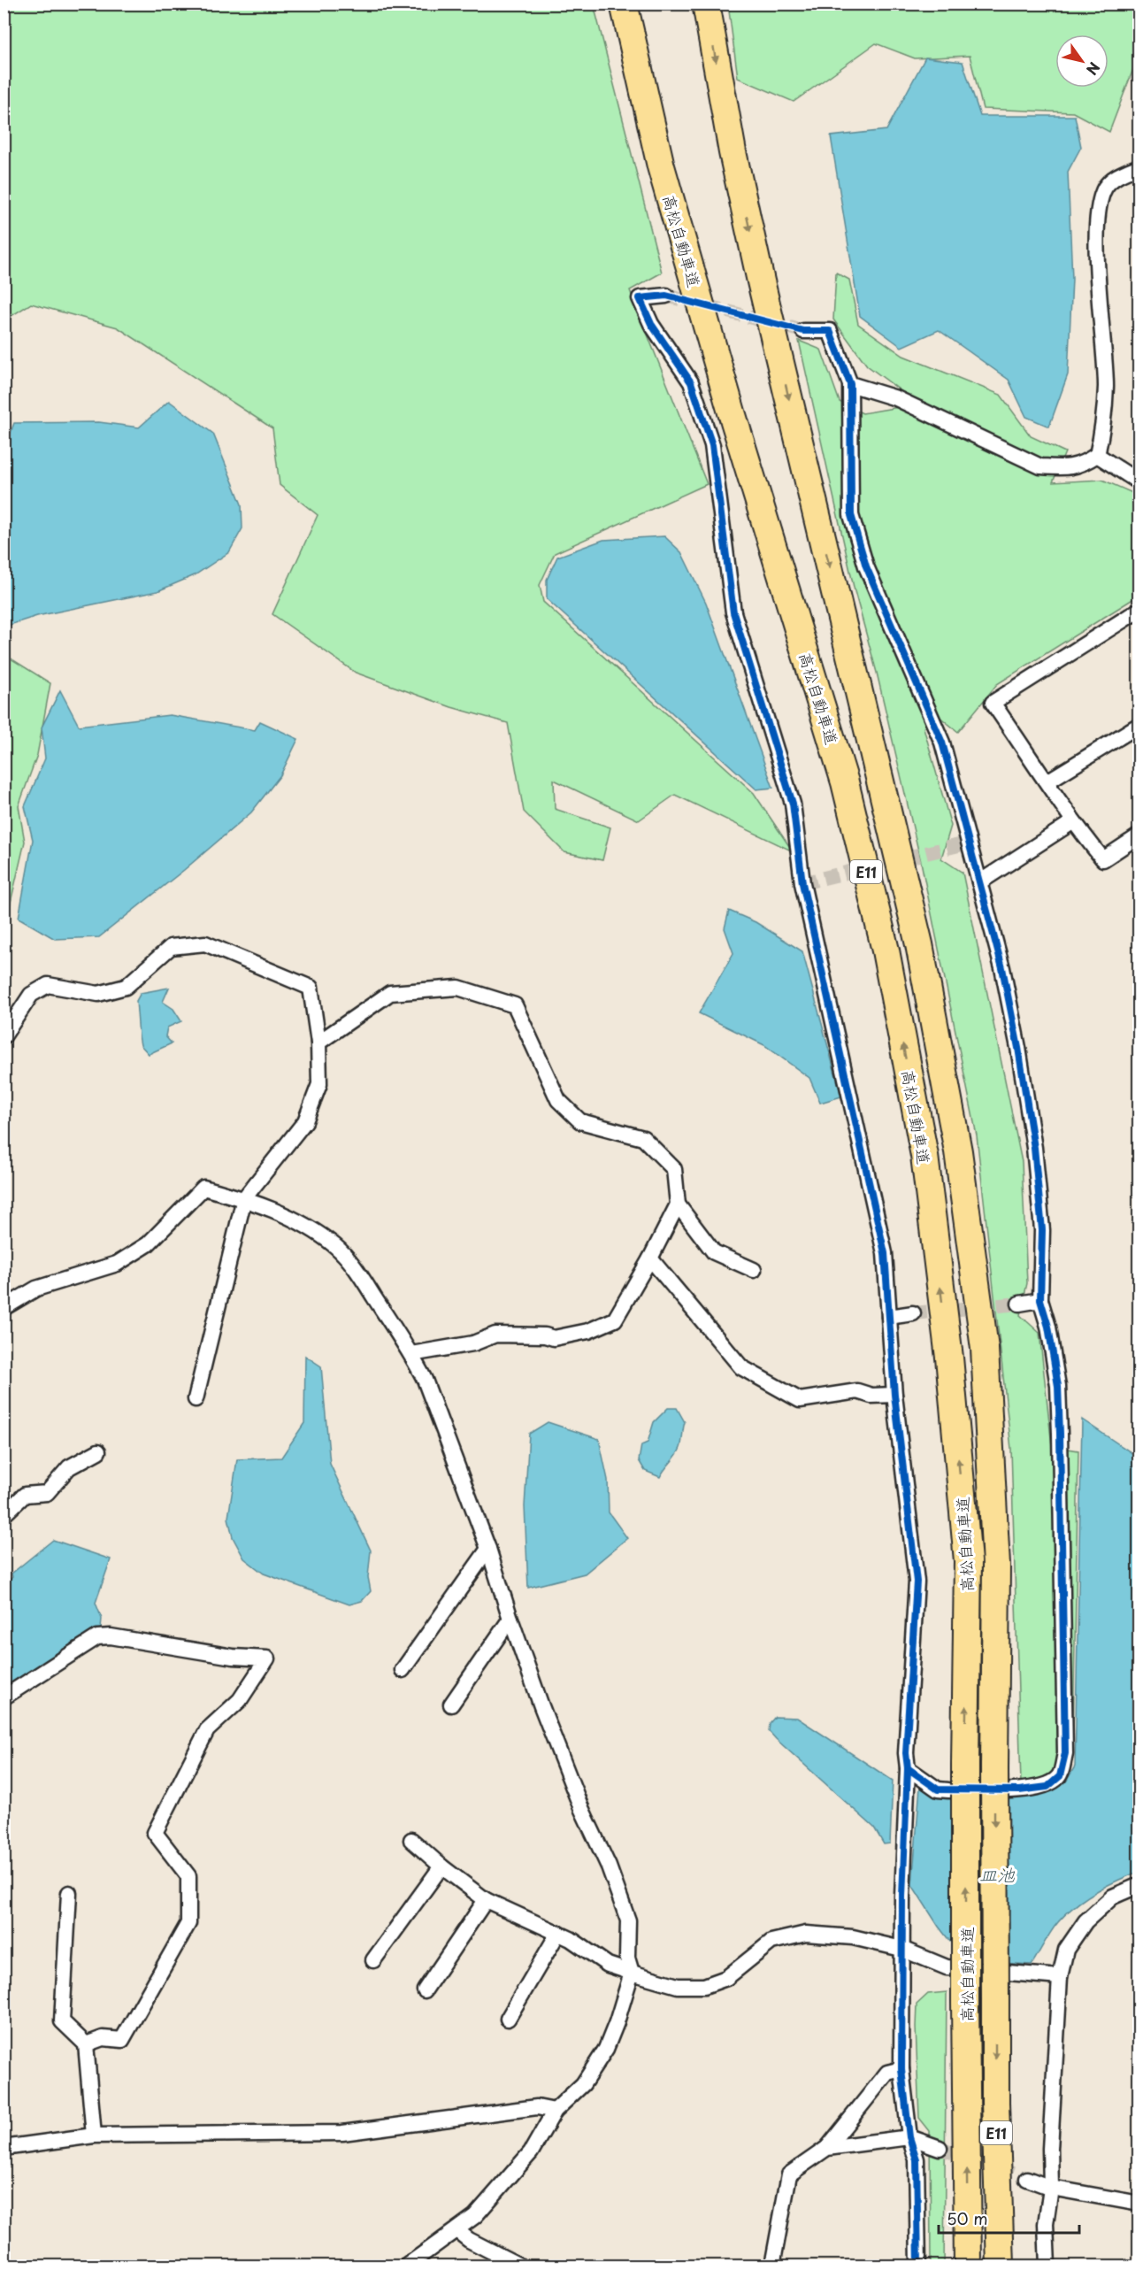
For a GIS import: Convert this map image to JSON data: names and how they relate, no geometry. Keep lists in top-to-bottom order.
{
  "streets": {
    "highway": ["高松自動車道", "E11"]
  },
  "water": ["皿池"],
  "scale_bar": "50 m",
  "north": "bottom right"
}
